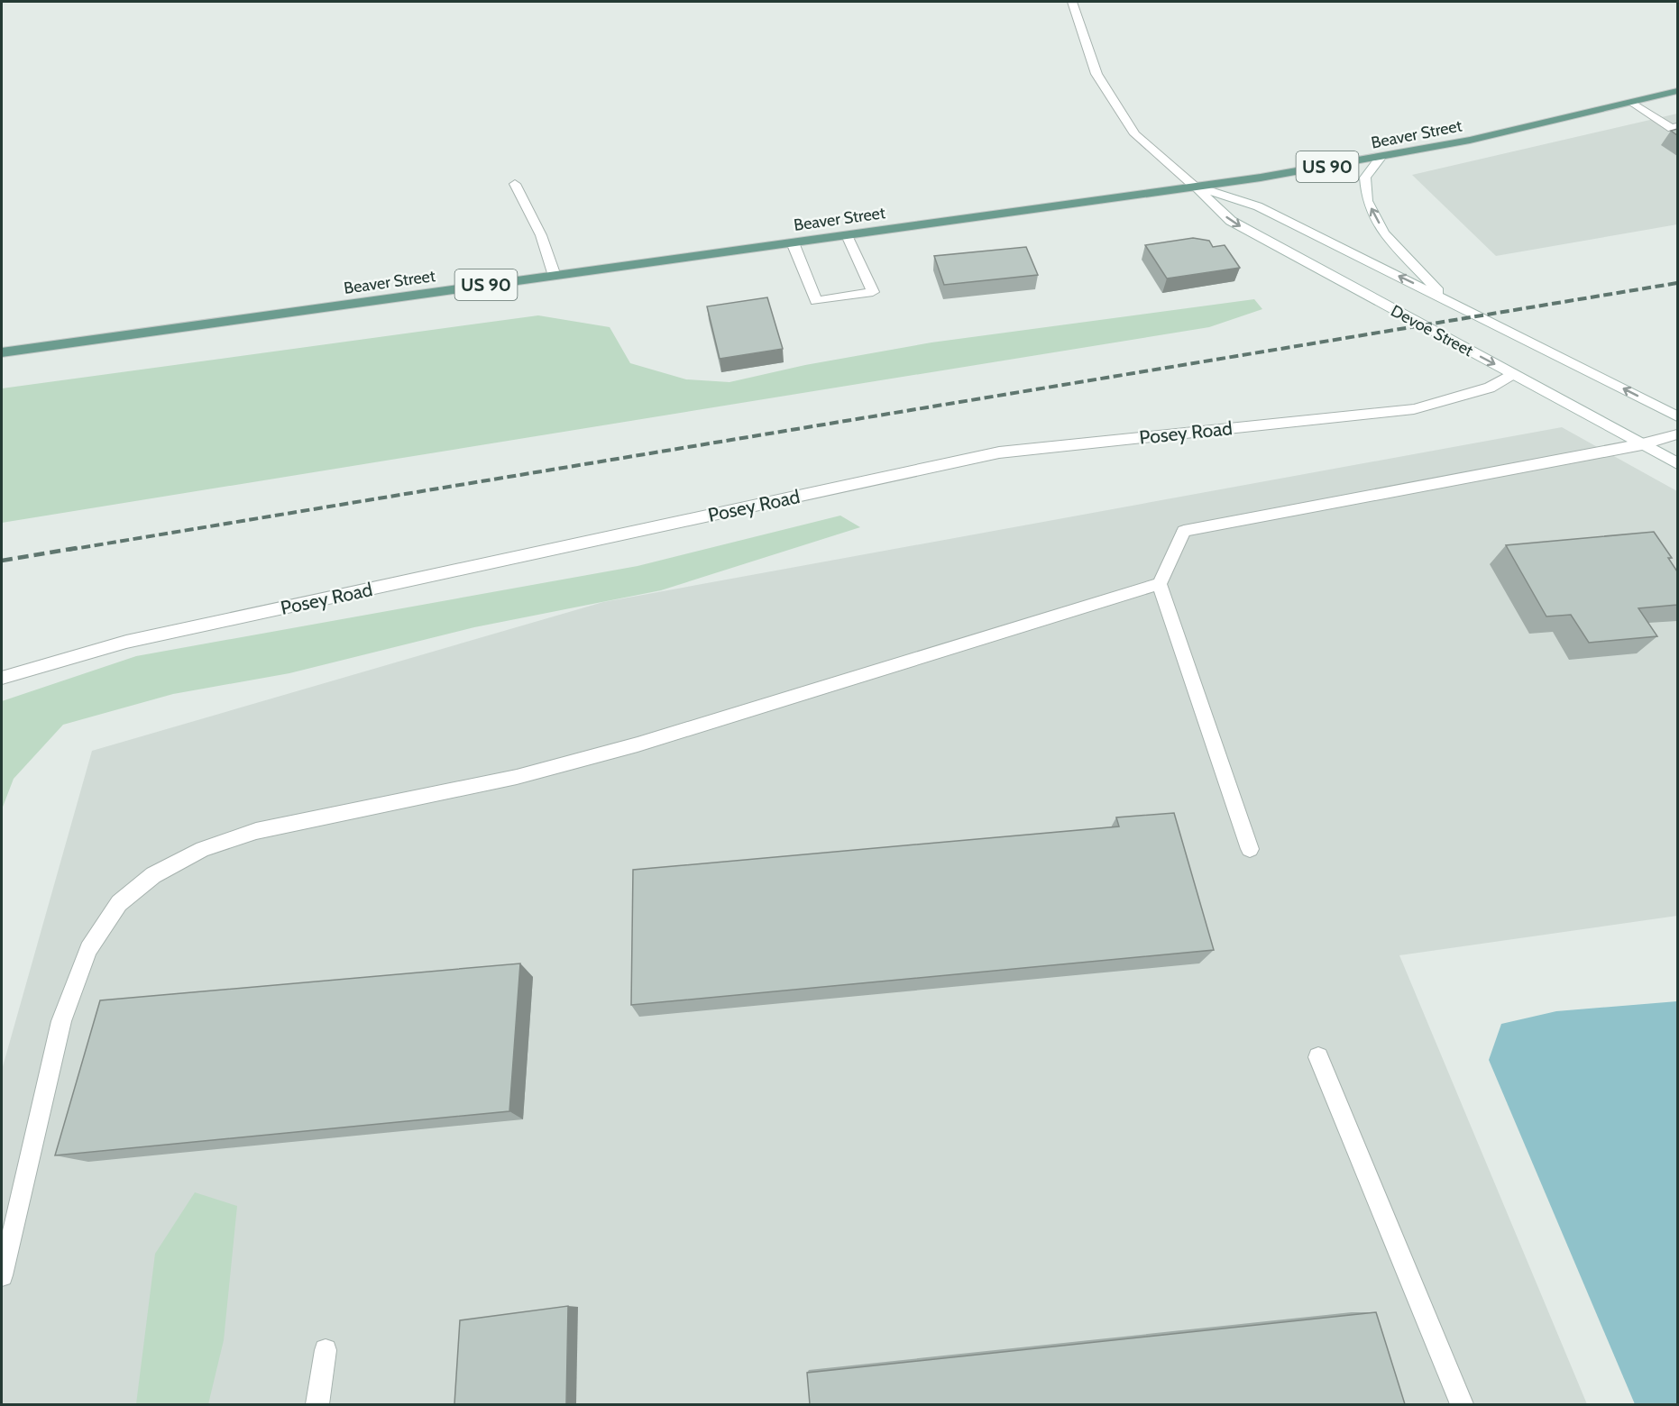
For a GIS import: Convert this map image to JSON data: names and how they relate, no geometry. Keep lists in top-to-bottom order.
{
  "streets": {
    "main road": [
      "Beaver Street",
      "US 90",
      "Devoe Street",
      "Posey Road"
    ]
  },
  "crossings": [
    ["Beaver Street", "Devoe Street"],
    ["Devoe Street", "Posey Road"]
  ]
}
